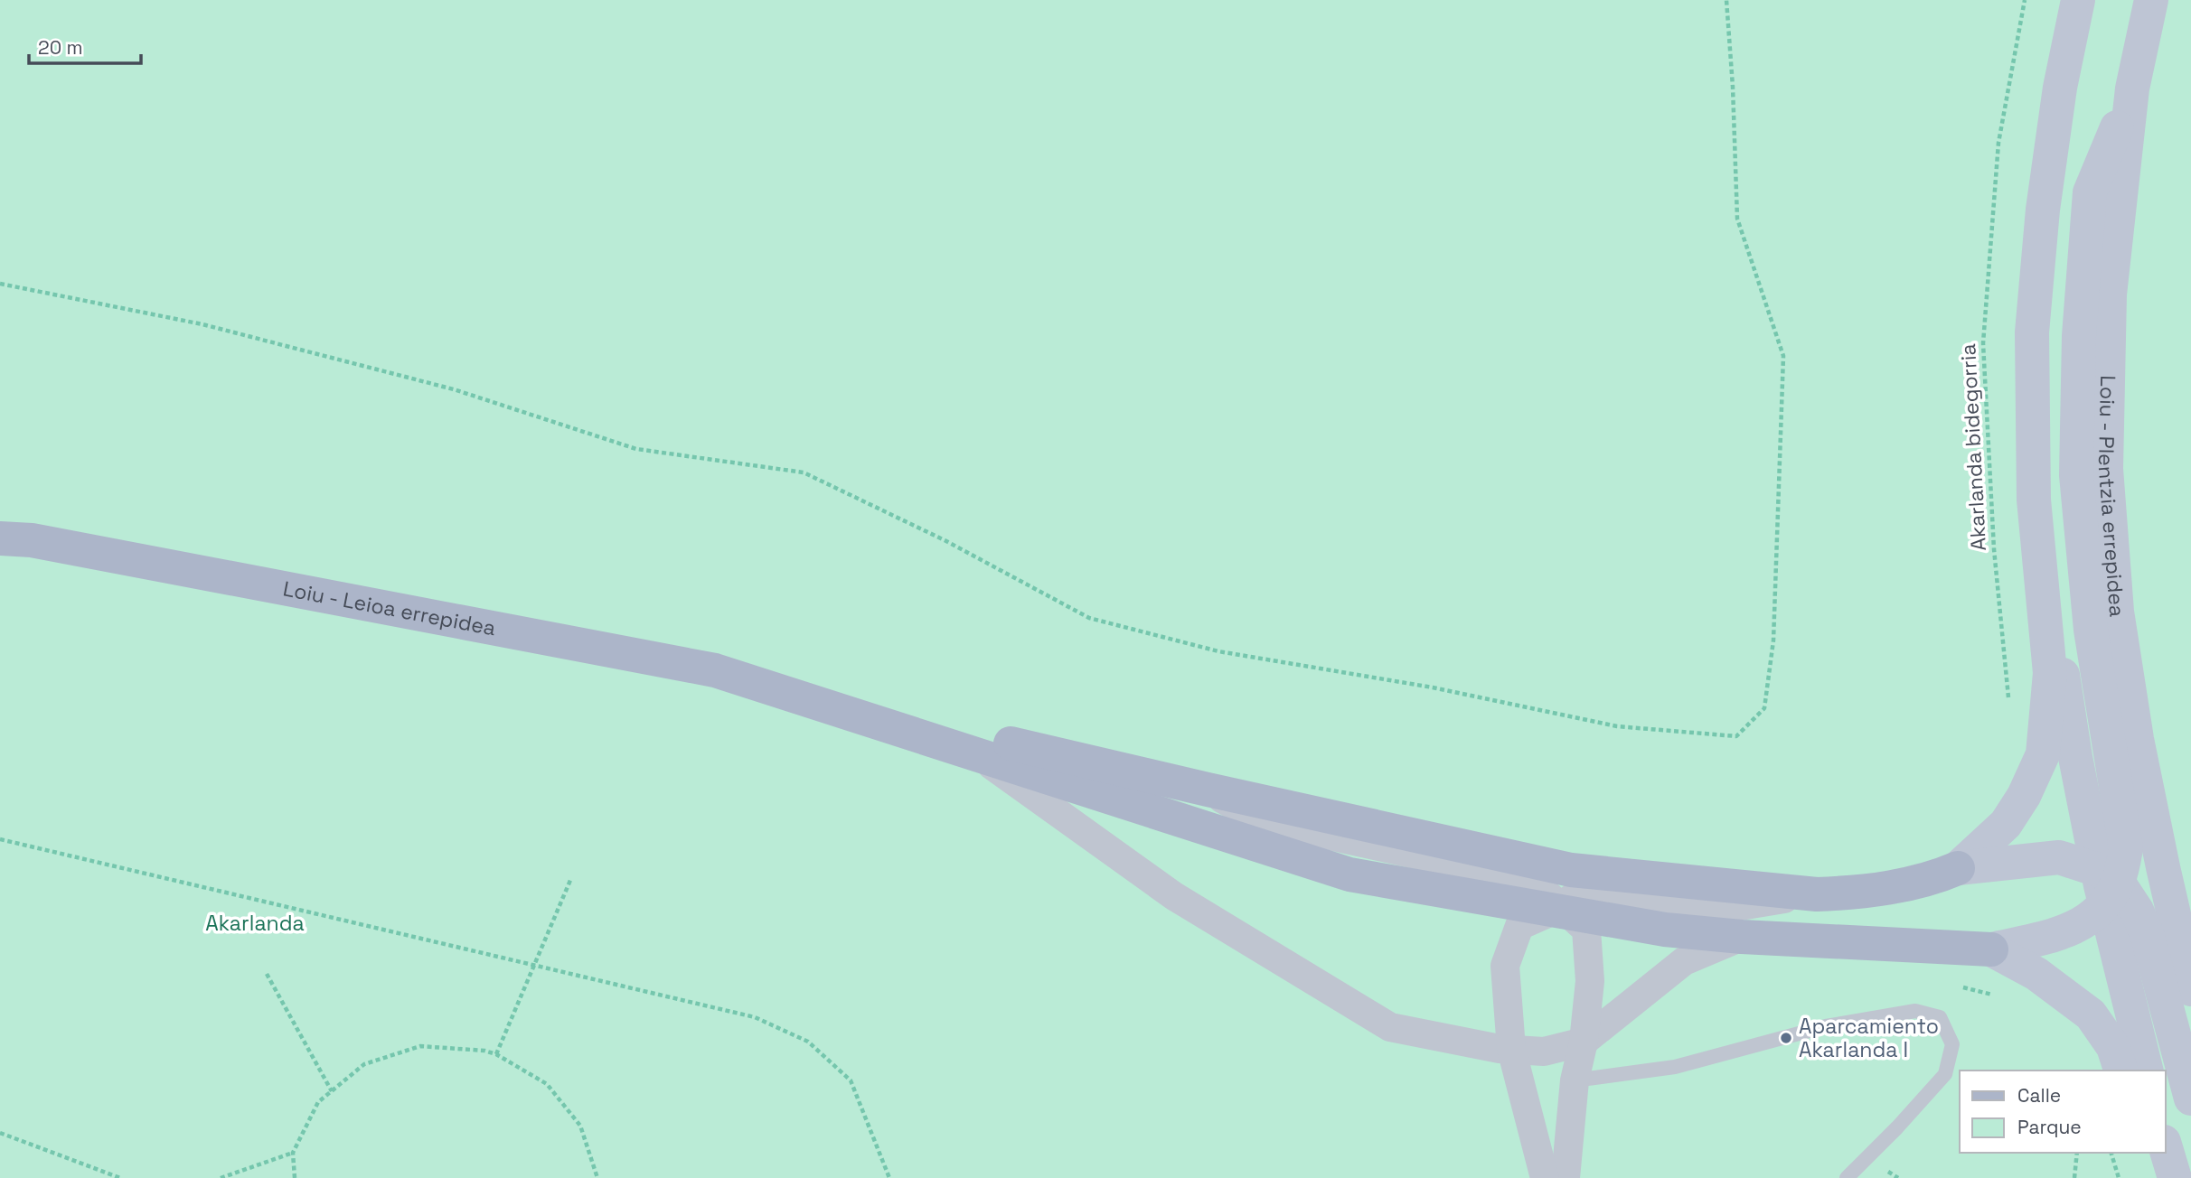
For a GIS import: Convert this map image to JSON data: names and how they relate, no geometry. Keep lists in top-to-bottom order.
{
  "streets": {
    "main road": ["Loiu - Plentzia errepidea", "Loiu - Leioa errepidea"],
    "path": ["Akarlanda bidegorria"]
  },
  "parks": ["Akarlanda"],
  "places": ["Aparcamiento Akarlanda I"],
  "legend": ["Calle", "Parque"],
  "scale_bar": "20 m"
}
